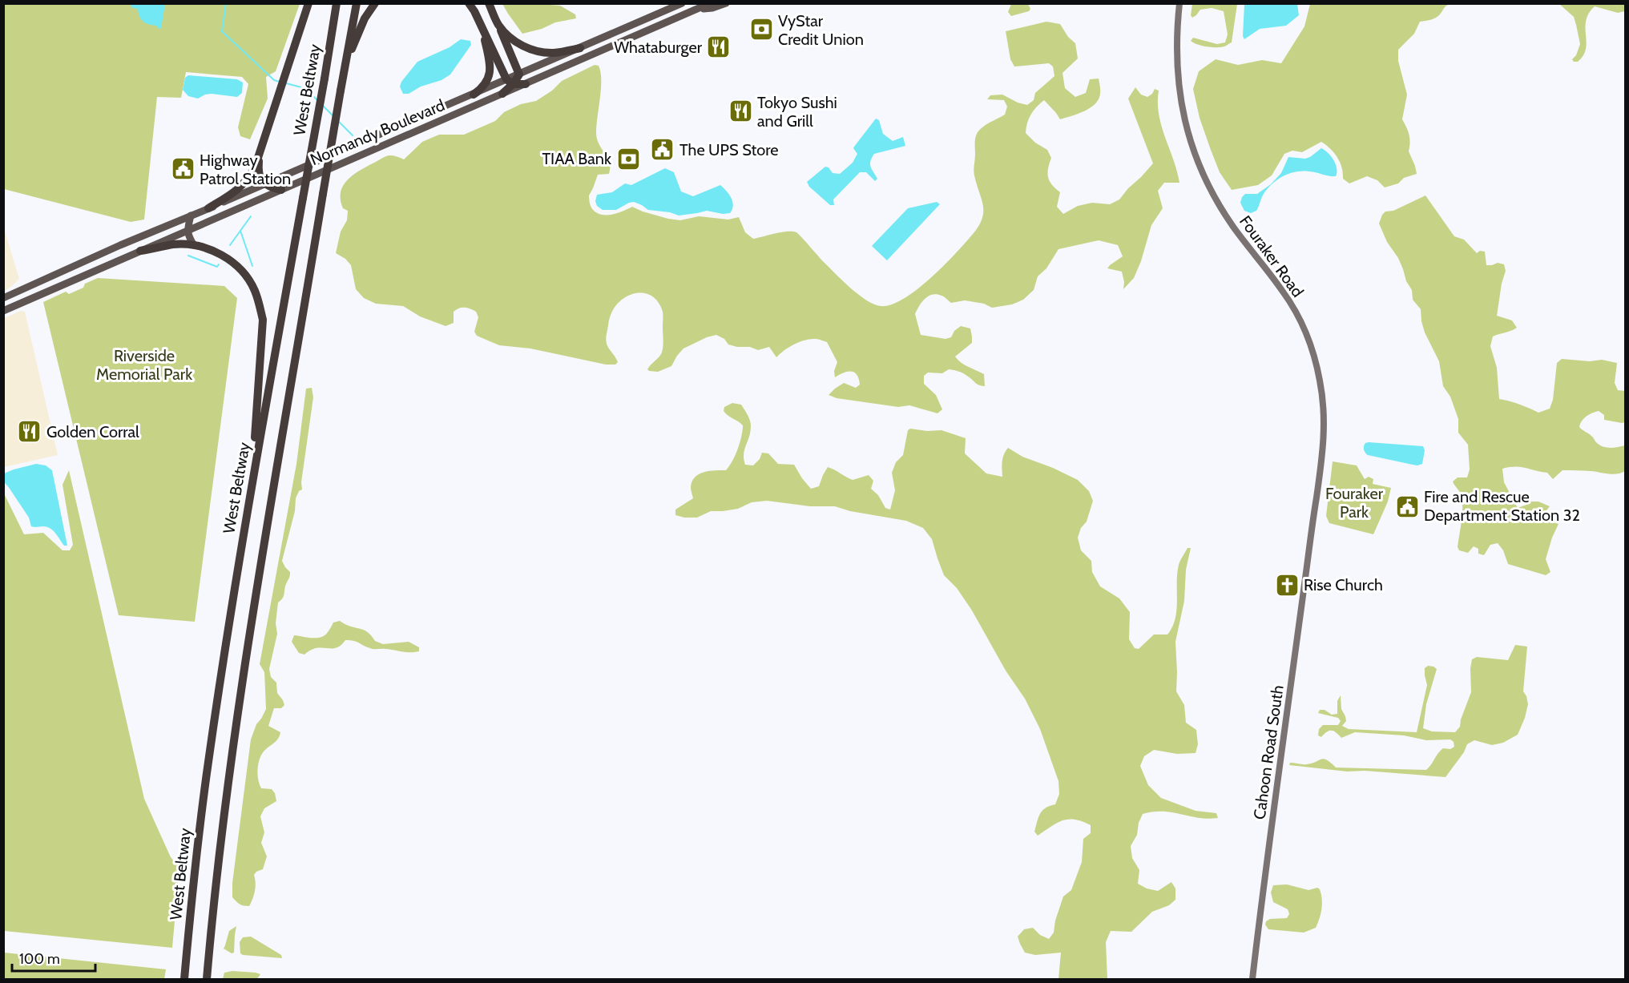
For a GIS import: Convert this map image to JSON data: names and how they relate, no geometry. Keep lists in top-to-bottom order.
{
  "streets": {
    "highway": ["West Beltway"],
    "main road": ["Normandy Boulevard", "Fouraker Road", "Cahoon Road South"]
  },
  "crossings": [
    ["Fouraker Road", "Cahoon Road South"]
  ],
  "parks": ["Riverside Memorial Park", "Fouraker Park"],
  "places": {
    "bank": ["VyStar Credit Union", "TIAA Bank"],
    "restaurant": ["Whataburger", "Tokyo Sushi and Grill", "Golden Corral"],
    "public building": ["The UPS Store", "Highway Patrol Station", "Fire and Rescue Department Station 32"],
    "church": ["Rise Church"]
  },
  "scale_bar": "100 m"
}
